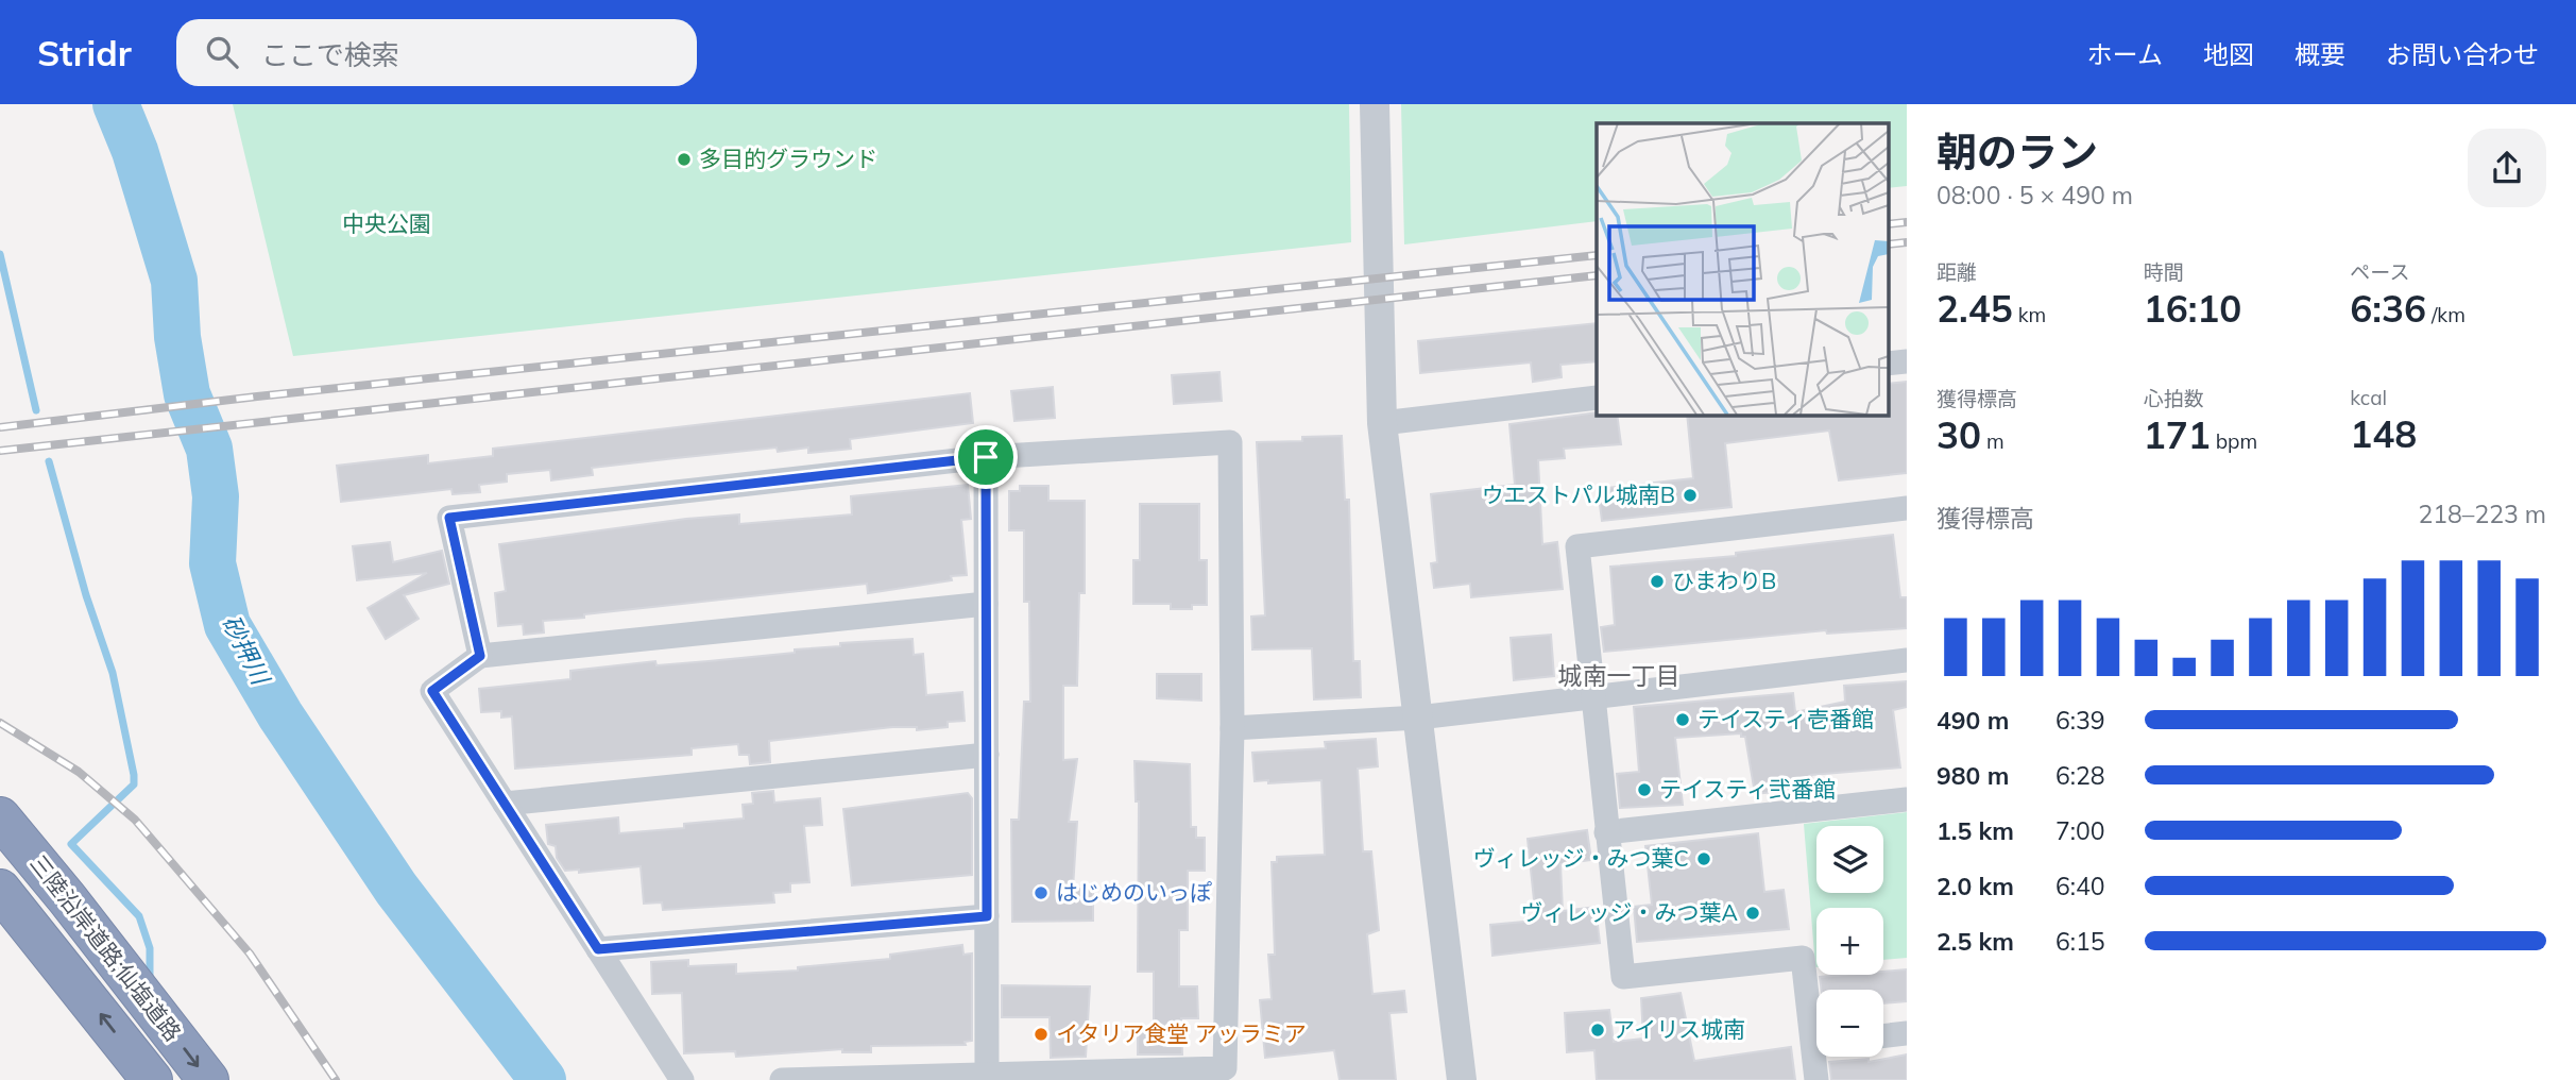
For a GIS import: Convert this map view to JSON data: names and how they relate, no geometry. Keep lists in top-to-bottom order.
{
  "streets": {
    "highway": ["三陸沿岸道路;仙塩道路"]
  },
  "districts": ["城南一丁目"],
  "water": ["砂押川"],
  "parks": ["中央公園"],
  "places": [
    "多目的グラウンド",
    "ウエストパル城南B",
    "ひまわりB",
    "テイスティ壱番館",
    "テイスティ弐番館",
    "ヴィレッジ・みつ葉C",
    "はじめのいっぽ",
    "ヴィレッジ・みつ葉A",
    "アイリス城南",
    "イタリア食堂 アッラミア"
  ],
  "page": {
    "header": "Stridr",
    "search": "ここで検索",
    "nav": [
      "ホーム",
      "地図",
      "概要",
      "お問い合わせ"
    ],
    "heading": ["朝のラン", "08:00 · 5 × 490 m"],
    "stats": [
      ["距離", "2.45 km"],
      ["時間", "16:10"],
      ["ペース", "6:36 /km"],
      ["獲得標高", "30 m"],
      ["心拍数", "171 bpm"],
      ["kcal", "148"]
    ],
    "chart": ["獲得標高", "218–223 m"],
    "list": [
      {
        "name": "490 m",
        "note": "6:39"
      },
      {
        "name": "980 m",
        "note": "6:28"
      },
      {
        "name": "1.5 km",
        "note": "7:00"
      },
      {
        "name": "2.0 km",
        "note": "6:40"
      },
      {
        "name": "2.5 km",
        "note": "6:15"
      }
    ],
    "map_buttons": ["+", "−"]
  }
}
